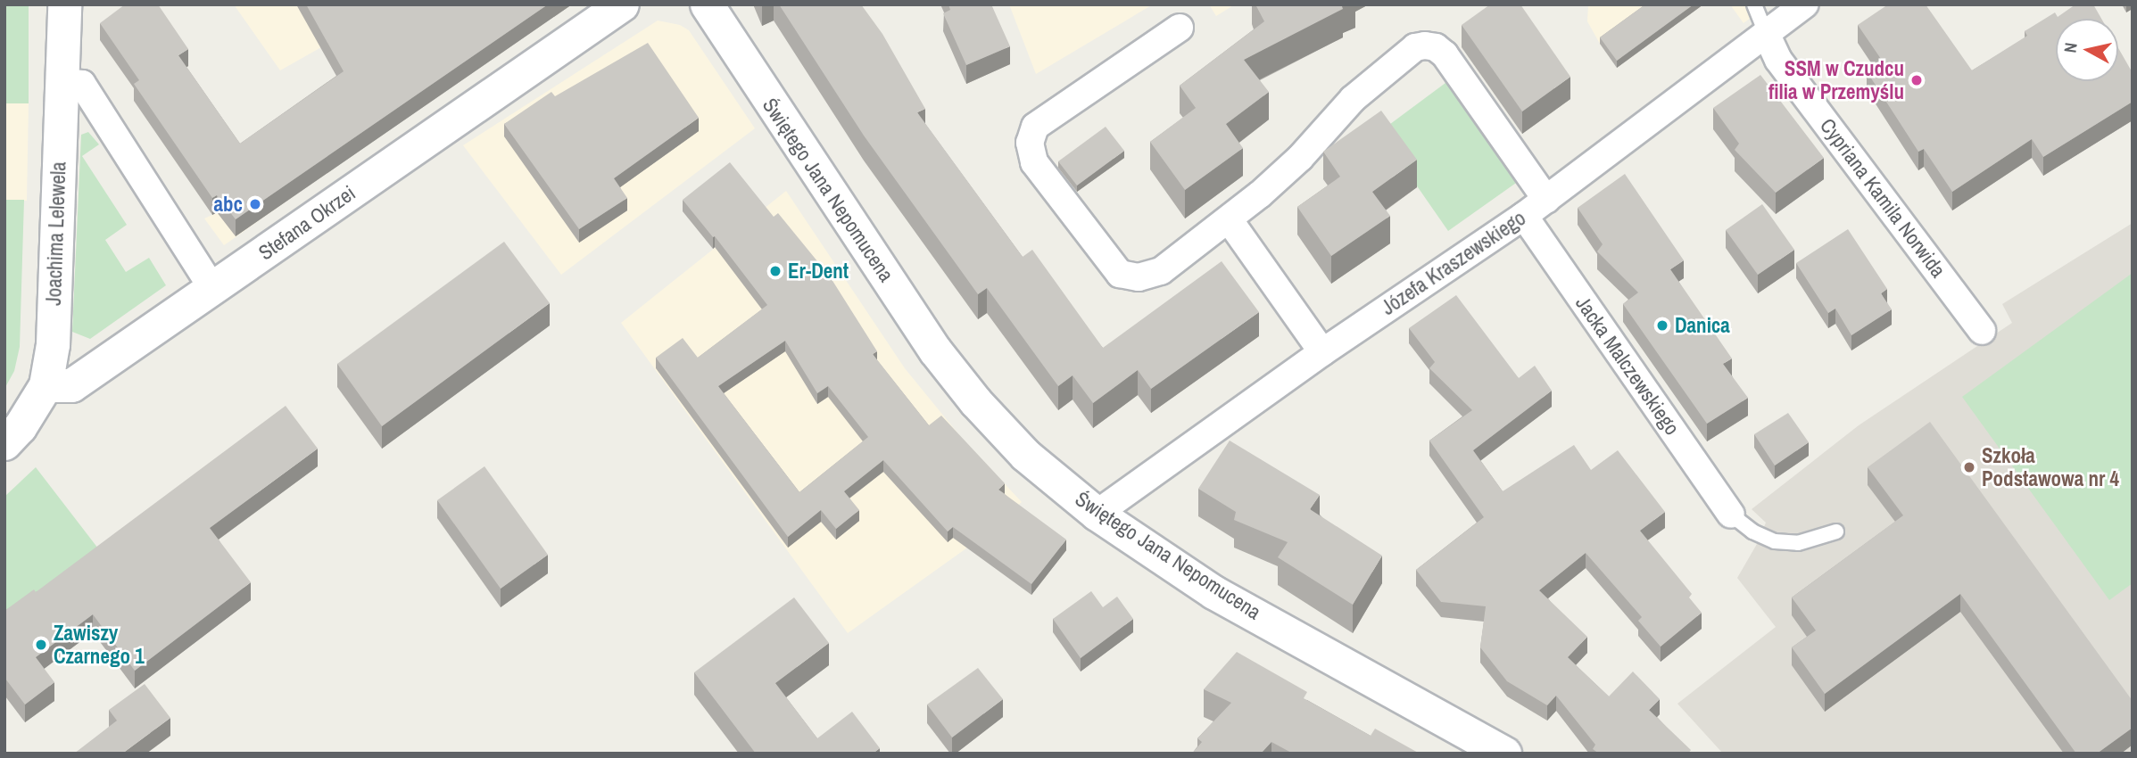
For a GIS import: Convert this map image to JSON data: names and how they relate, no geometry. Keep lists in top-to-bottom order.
{
  "streets": {
    "street": [
      "Świętego Jana Nepomucena",
      "Cypriana Kamila Norwida",
      "Stefana Okrzei",
      "Joachima Lelewela",
      "Józefa Kraszewskiego",
      "Jacka Malczewskiego"
    ]
  },
  "crossings": [
    ["Świętego Jana Nepomucena", "Józefa Kraszewskiego"],
    ["Cypriana Kamila Norwida", "Józefa Kraszewskiego"],
    ["Stefana Okrzei", "Joachima Lelewela"],
    ["Józefa Kraszewskiego", "Jacka Malczewskiego"]
  ],
  "places": [
    "SSM w Czudcu filia w Przemyślu",
    "abc",
    "Er-Dent",
    "Danica",
    "Szkoła Podstawowa nr 4",
    "Zawiszy Czarnego 1"
  ],
  "north": "left"
}
